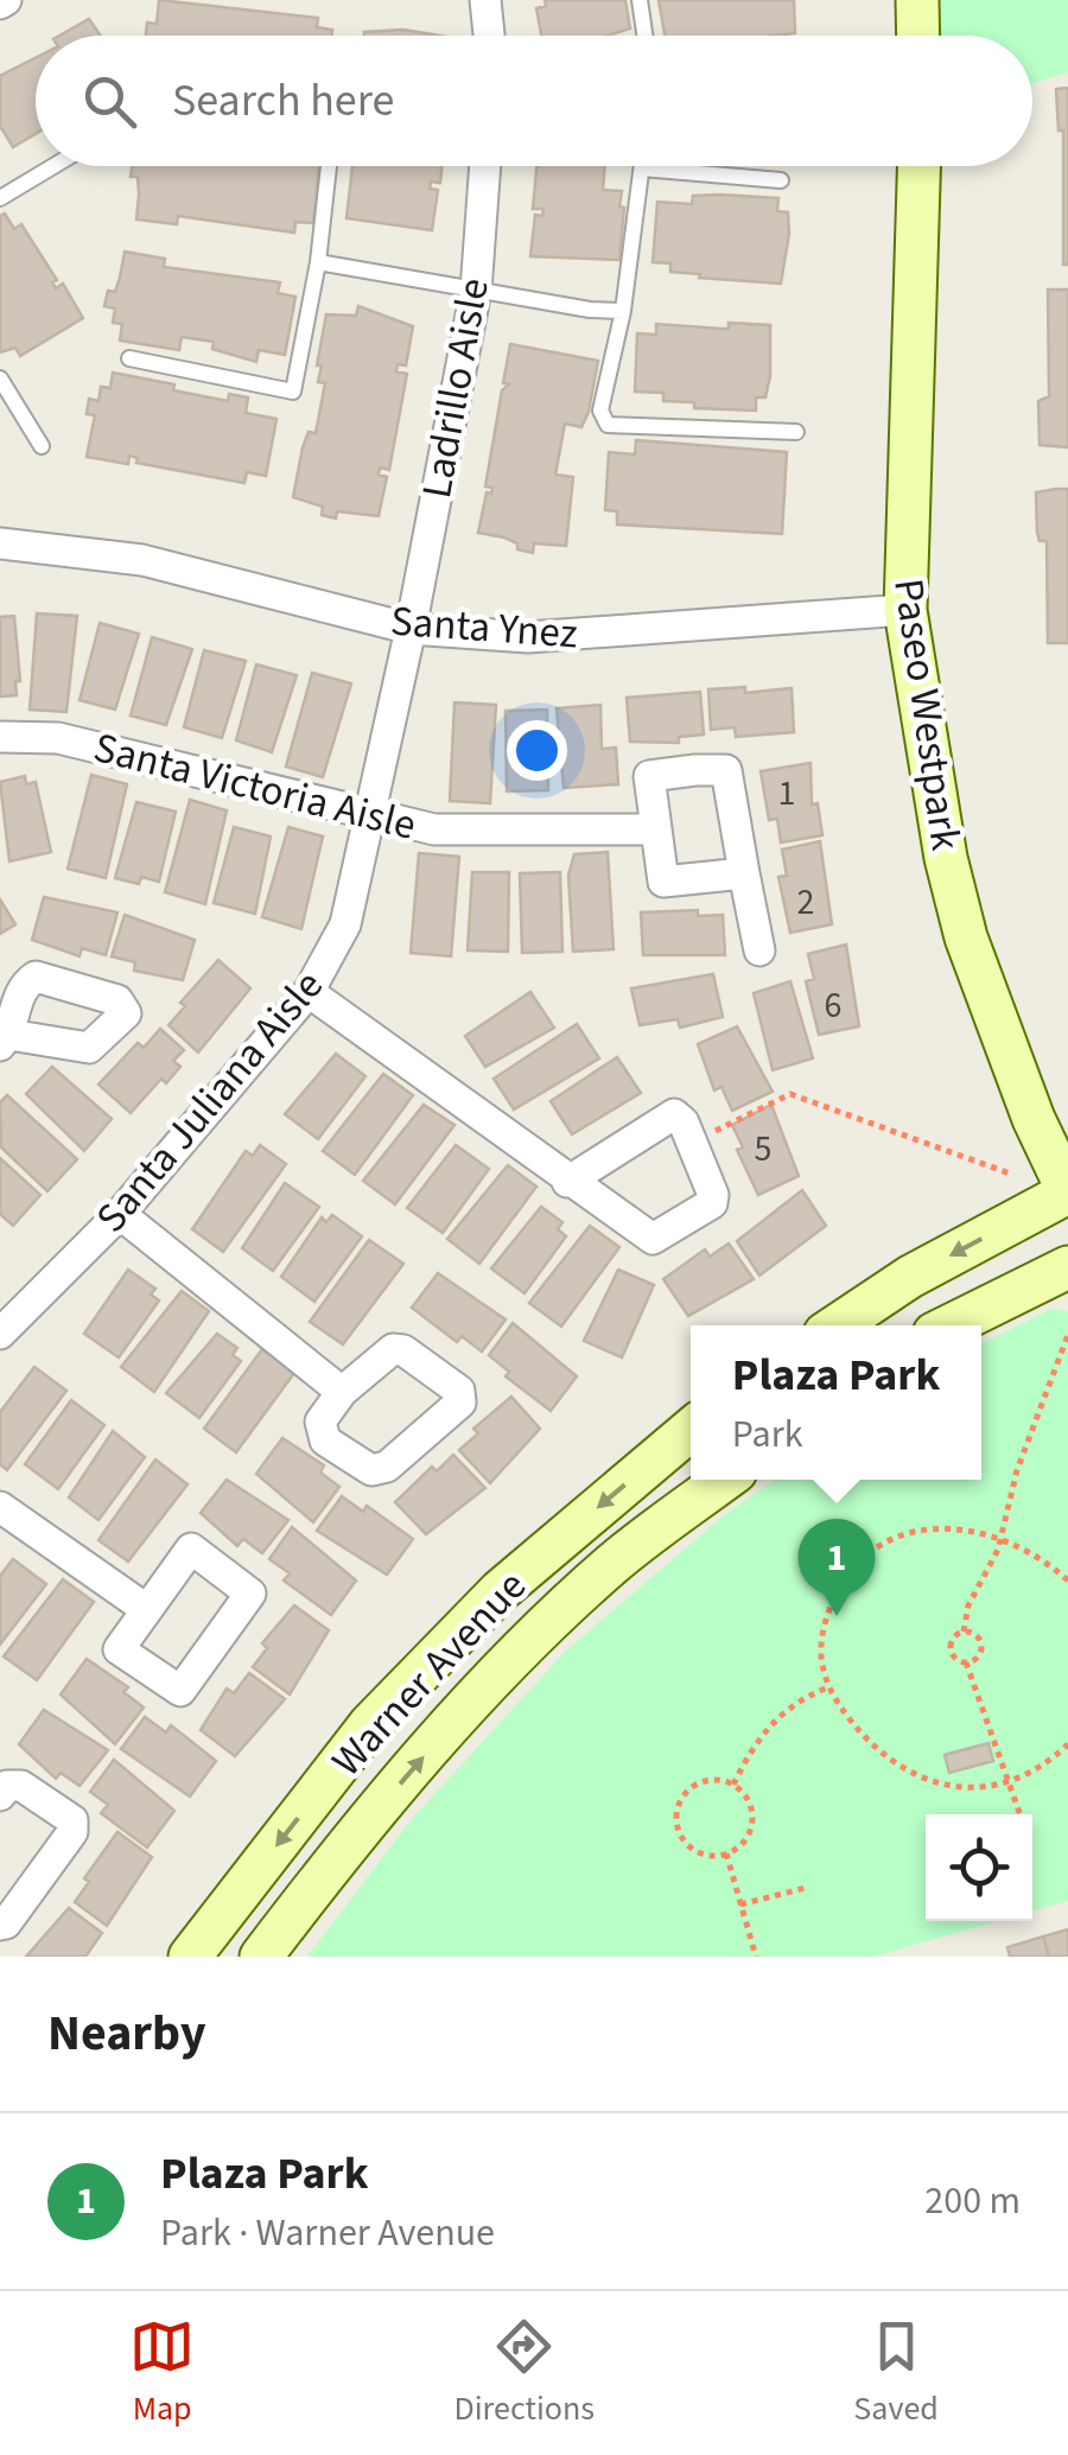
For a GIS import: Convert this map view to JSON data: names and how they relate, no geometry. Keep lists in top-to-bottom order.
{
  "streets": {
    "street": [
      "Ladrillo Aisle",
      "Santa Ynez",
      "Paseo Westpark",
      "Santa Victoria Aisle",
      "Santa Juliana Aisle",
      "Warner Avenue"
    ]
  },
  "crossings": [
    ["Ladrillo Aisle", "Santa Ynez"],
    ["Ladrillo Aisle", "Santa Juliana Aisle"],
    ["Santa Ynez", "Paseo Westpark"],
    ["Santa Ynez", "Santa Juliana Aisle"],
    ["Santa Victoria Aisle", "Santa Juliana Aisle"]
  ],
  "house_numbers": [
    "1",
    "2",
    "6",
    "5"
  ],
  "page": {
    "search": "Search here",
    "popup": ["Plaza Park", "Park"],
    "pins": "1",
    "heading": "Nearby",
    "list": [
      {
        "mark": "1",
        "name": "Plaza Park",
        "note": "Park · Warner Avenue",
        "value": "200 m"
      }
    ],
    "nav": ["Map", "Directions", "Saved"]
  }
}
